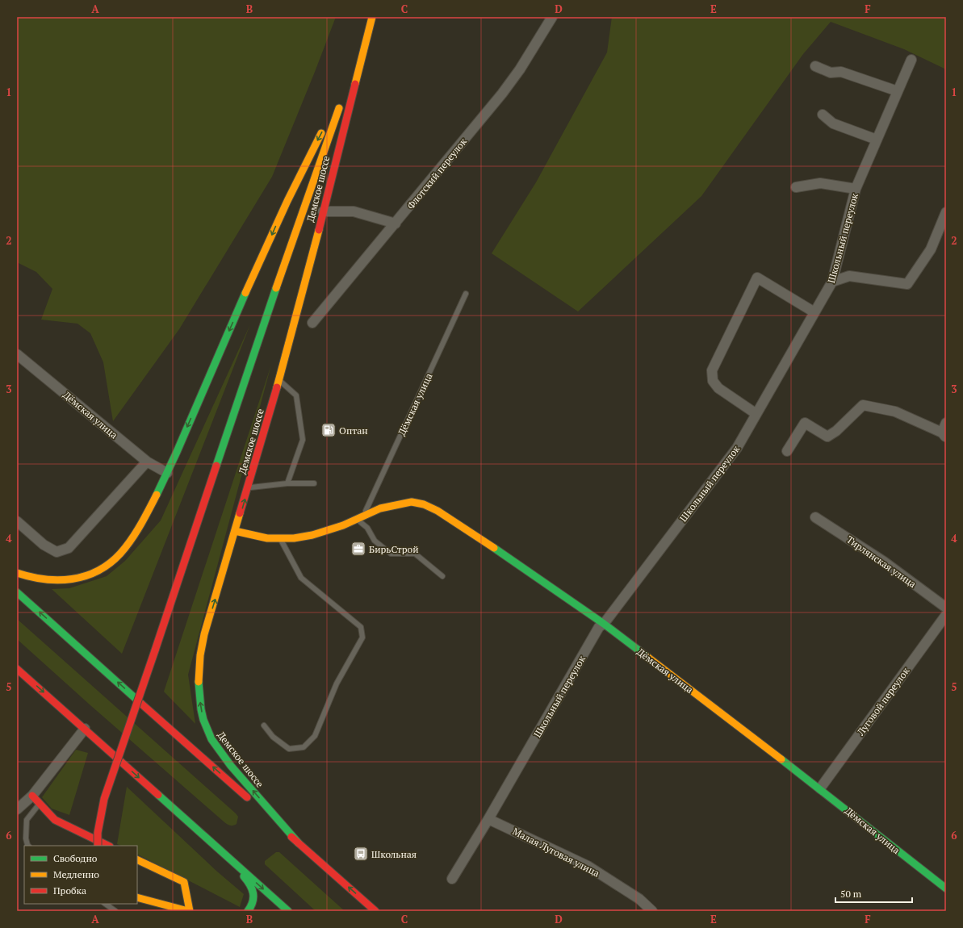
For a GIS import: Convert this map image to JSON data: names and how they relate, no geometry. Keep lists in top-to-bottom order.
{
  "streets": {
    "main road": ["Демское шоссе", "Дёмская улица"],
    "street": [
      "Флотский переулок",
      "Школьный переулок",
      "Тирлянская улица",
      "Луговой переулок",
      "Малая Луговая улица"
    ]
  },
  "crossings": [
    ["Демское шоссе", "Дёмская улица"],
    ["Школьный переулок", "Дёмская улица"],
    ["Школьный переулок", "Малая Луговая улица"],
    ["Дёмская улица", "Луговой переулок"]
  ],
  "places": {
    "fuel station": ["Оптан"],
    "office": ["БирьСтрой"],
    "bus stop": ["Школьная"]
  },
  "legend": ["Свободно", "Медленно", "Пробка"],
  "scale_bar": "50 m",
  "grid": {
    "columns": [
      "A",
      "B",
      "C",
      "D",
      "E",
      "F"
    ],
    "rows": [
      "1",
      "2",
      "3",
      "4",
      "5",
      "6"
    ]
  }
}
